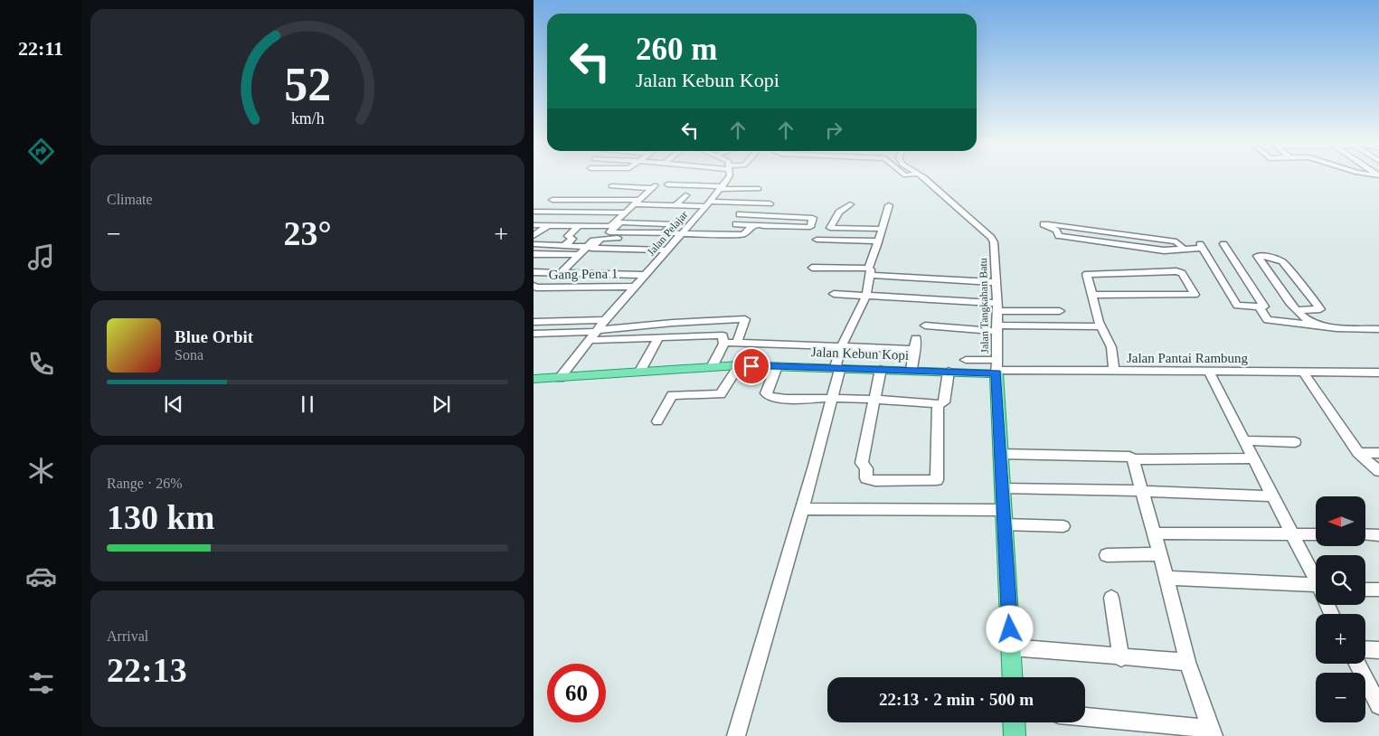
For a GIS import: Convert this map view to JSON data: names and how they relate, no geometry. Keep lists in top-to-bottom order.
{
  "streets": {
    "main road": ["Jalan Kebun Kopi"],
    "street": [
      "Jalan Pelajar",
      "Gang Pena 1",
      "Jalan Tangkahan Batu",
      "Jalan Pantai Rambung"
    ]
  },
  "crossings": [
    ["Jalan Pelajar", "Gang Pena 1"],
    ["Jalan Pelajar", "Jalan Kebun Kopi"],
    ["Jalan Tangkahan Batu", "Jalan Kebun Kopi"],
    ["Jalan Tangkahan Batu", "Jalan Pantai Rambung"],
    ["Jalan Kebun Kopi", "Jalan Pantai Rambung"]
  ],
  "north": "left",
  "page": {
    "tabs": "22:11",
    "turn": ["260 m", "Jalan Kebun Kopi"],
    "tile": [
      "Climate",
      ["Range · 26%", "130 km"],
      ["Arrival", "22:13"]
    ],
    "heat": ["−", "23°", "+"],
    "song": ["Blue Orbit", "Sona"],
    "map_buttons": ["+", "−"],
    "limit": "60",
    "trip": "22:13 · 2 min · 500 m",
    "gauge": ["52", "km/h"]
  }
}
